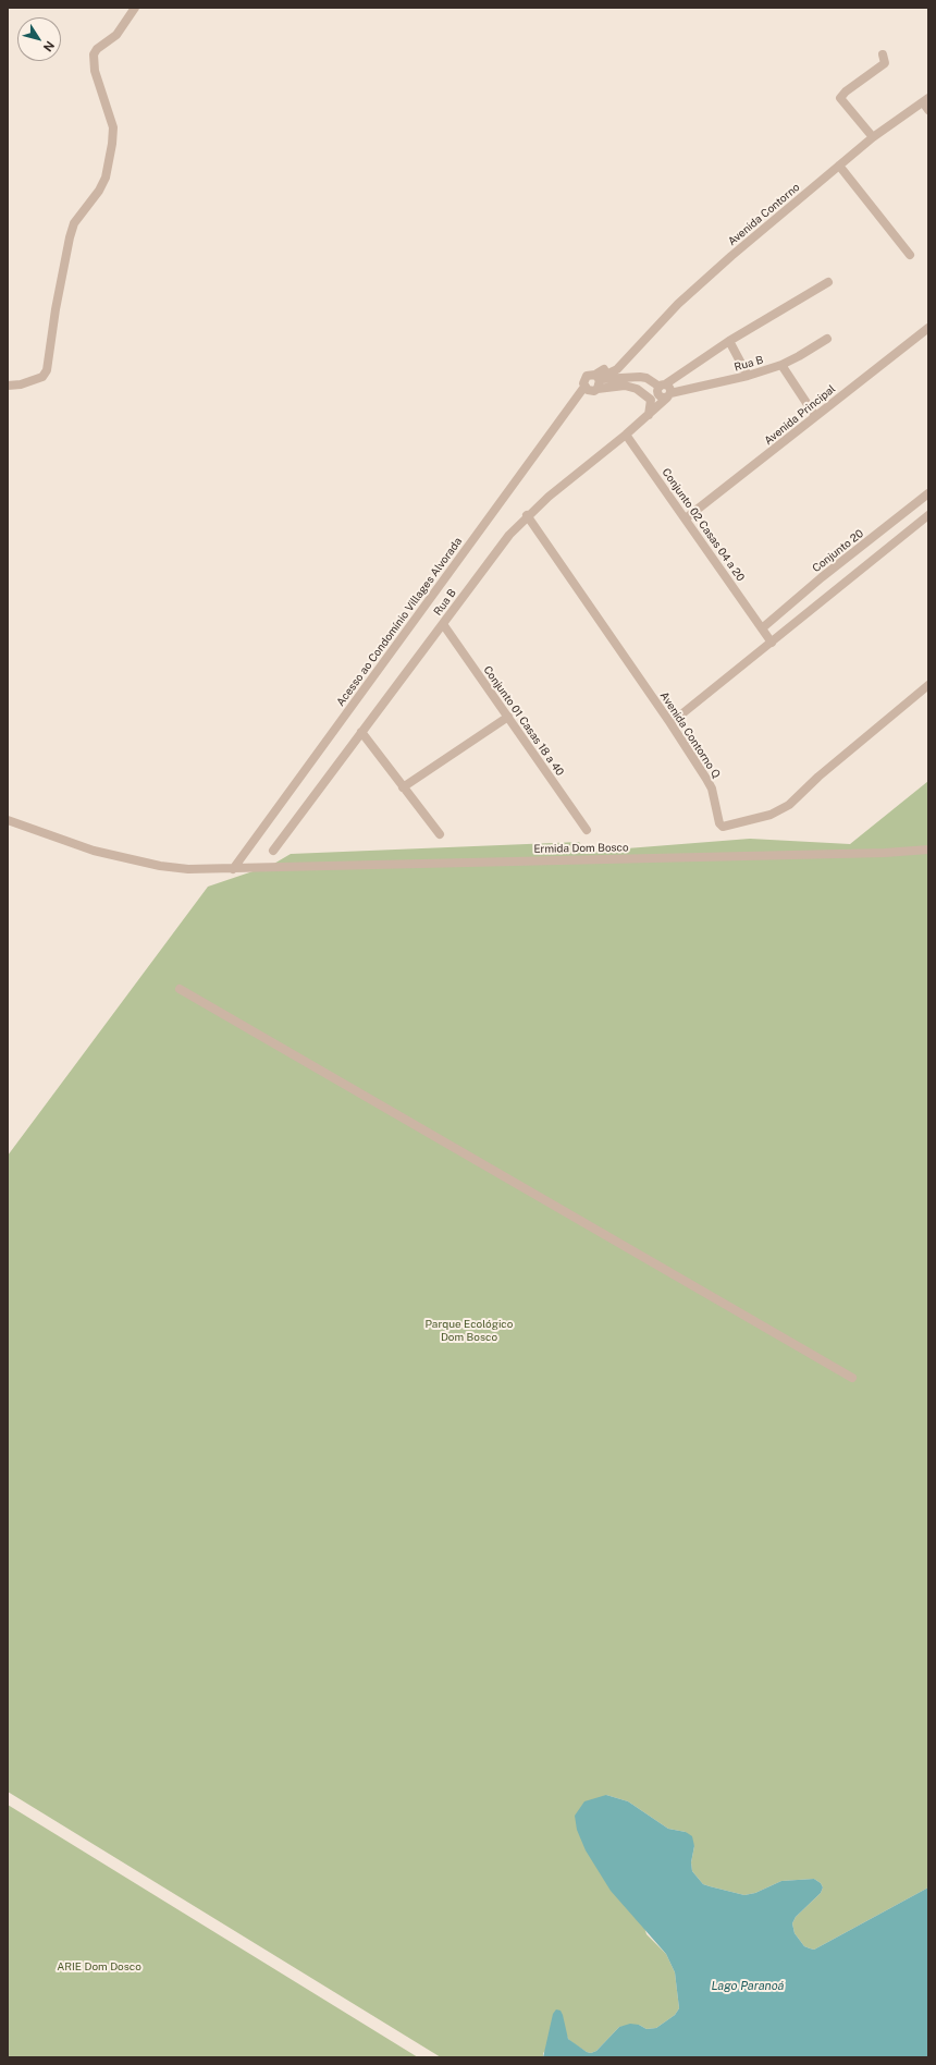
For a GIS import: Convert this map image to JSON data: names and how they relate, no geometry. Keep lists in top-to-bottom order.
{
  "streets": {
    "street": [
      "Avenida Contorno",
      "Rua B",
      "Avenida Principal",
      "Conjunto 02 Casas 04 a 20",
      "Conjunto 20",
      "Acesso ao Condomínio Villages Alvorada",
      "Conjunto 01 Casas 18 a 40",
      "Avenida Contorno Q",
      "Ermida Dom Bosco"
    ]
  },
  "crossings": [
    ["Avenida Contorno", "Acesso ao Condomínio Villages Alvorada"],
    ["Rua B", "Conjunto 02 Casas 04 a 20"],
    ["Rua B", "Conjunto 01 Casas 18 a 40"],
    ["Rua B", "Avenida Contorno Q"],
    ["Avenida Principal", "Conjunto 02 Casas 04 a 20"],
    ["Conjunto 02 Casas 04 a 20", "Conjunto 20"],
    ["Acesso ao Condomínio Villages Alvorada", "Ermida Dom Bosco"]
  ],
  "water": ["Lago Paranoá"],
  "parks": ["Parque Ecológico Dom Bosco", "ARIE Dom Dosco"],
  "north": "bottom right"
}
